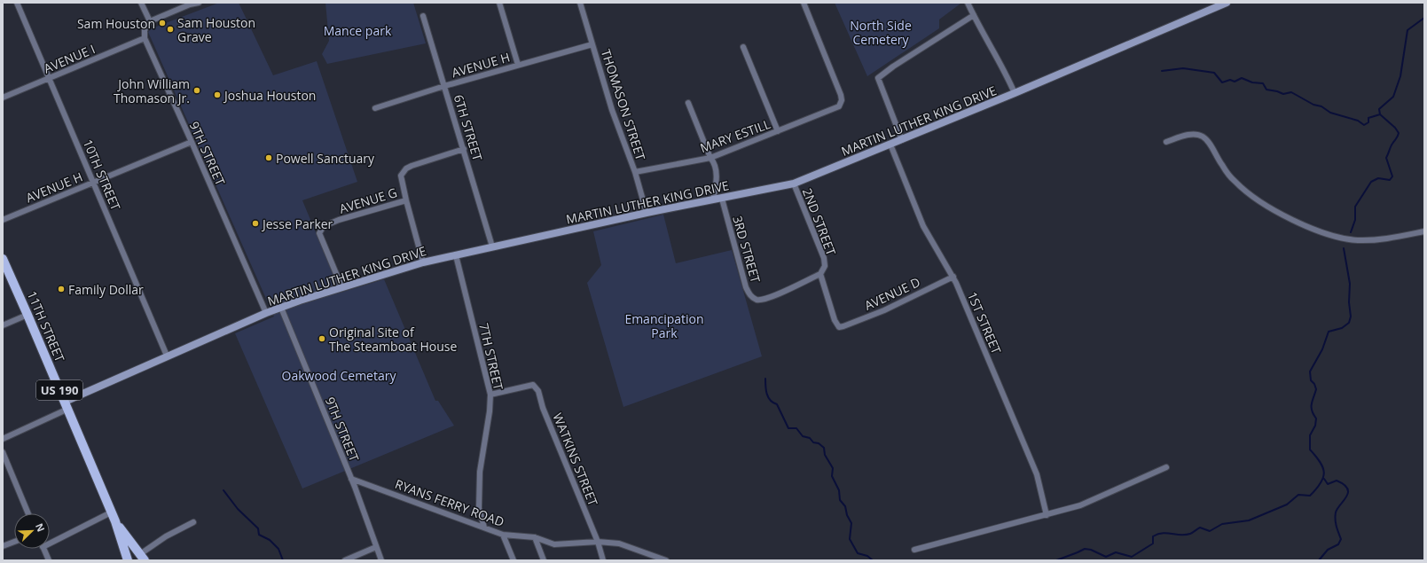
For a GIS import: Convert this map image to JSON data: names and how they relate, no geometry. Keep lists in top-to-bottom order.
{
  "streets": {
    "main road": ["11TH STREET", "US 190"],
    "street": [
      "AVENUE I",
      "AVENUE H",
      "THOMASON STREET",
      "MARTIN LUTHER KING DRIVE",
      "6TH STREET",
      "MARY ESTILL",
      "9TH STREET",
      "10TH STREET",
      "AVENUE G",
      "2ND STREET",
      "3RD STREET",
      "AVENUE D",
      "1ST STREET",
      "7TH STREET",
      "WATKINS STREET",
      "RYANS FERRY ROAD"
    ]
  },
  "crossings": [
    ["AVENUE I", "9TH STREET"],
    ["AVENUE I", "10TH STREET"],
    ["AVENUE H", "THOMASON STREET"],
    ["AVENUE H", "6TH STREET"],
    ["AVENUE H", "9TH STREET"],
    ["AVENUE H", "10TH STREET"],
    ["THOMASON STREET", "MARTIN LUTHER KING DRIVE"],
    ["THOMASON STREET", "MARY ESTILL"],
    ["MARTIN LUTHER KING DRIVE", "6TH STREET"],
    ["MARTIN LUTHER KING DRIVE", "9TH STREET"],
    ["MARTIN LUTHER KING DRIVE", "10TH STREET"],
    ["MARTIN LUTHER KING DRIVE", "AVENUE G"],
    ["MARTIN LUTHER KING DRIVE", "2ND STREET"],
    ["MARTIN LUTHER KING DRIVE", "3RD STREET"],
    ["MARTIN LUTHER KING DRIVE", "1ST STREET"],
    ["MARTIN LUTHER KING DRIVE", "11TH STREET"],
    ["MARTIN LUTHER KING DRIVE", "7TH STREET"],
    ["6TH STREET", "AVENUE G"],
    ["9TH STREET", "RYANS FERRY ROAD"],
    ["2ND STREET", "3RD STREET"],
    ["2ND STREET", "AVENUE D"],
    ["AVENUE D", "1ST STREET"],
    ["11TH STREET", "US 190"],
    ["7TH STREET", "WATKINS STREET"],
    ["7TH STREET", "RYANS FERRY ROAD"],
    ["WATKINS STREET", "RYANS FERRY ROAD"]
  ],
  "parks": [
    "North Side Cemetery",
    "Mance park",
    "Emancipation Park",
    "Oakwood Cemetary"
  ],
  "places": [
    "Sam Houston",
    "Sam Houston Grave",
    "John William Thomason Jr.",
    "Joshua Houston",
    "Powell Sanctuary",
    "Jesse Parker",
    "Family Dollar",
    "Original Site of The Steamboat House"
  ],
  "north": "top right"
}
